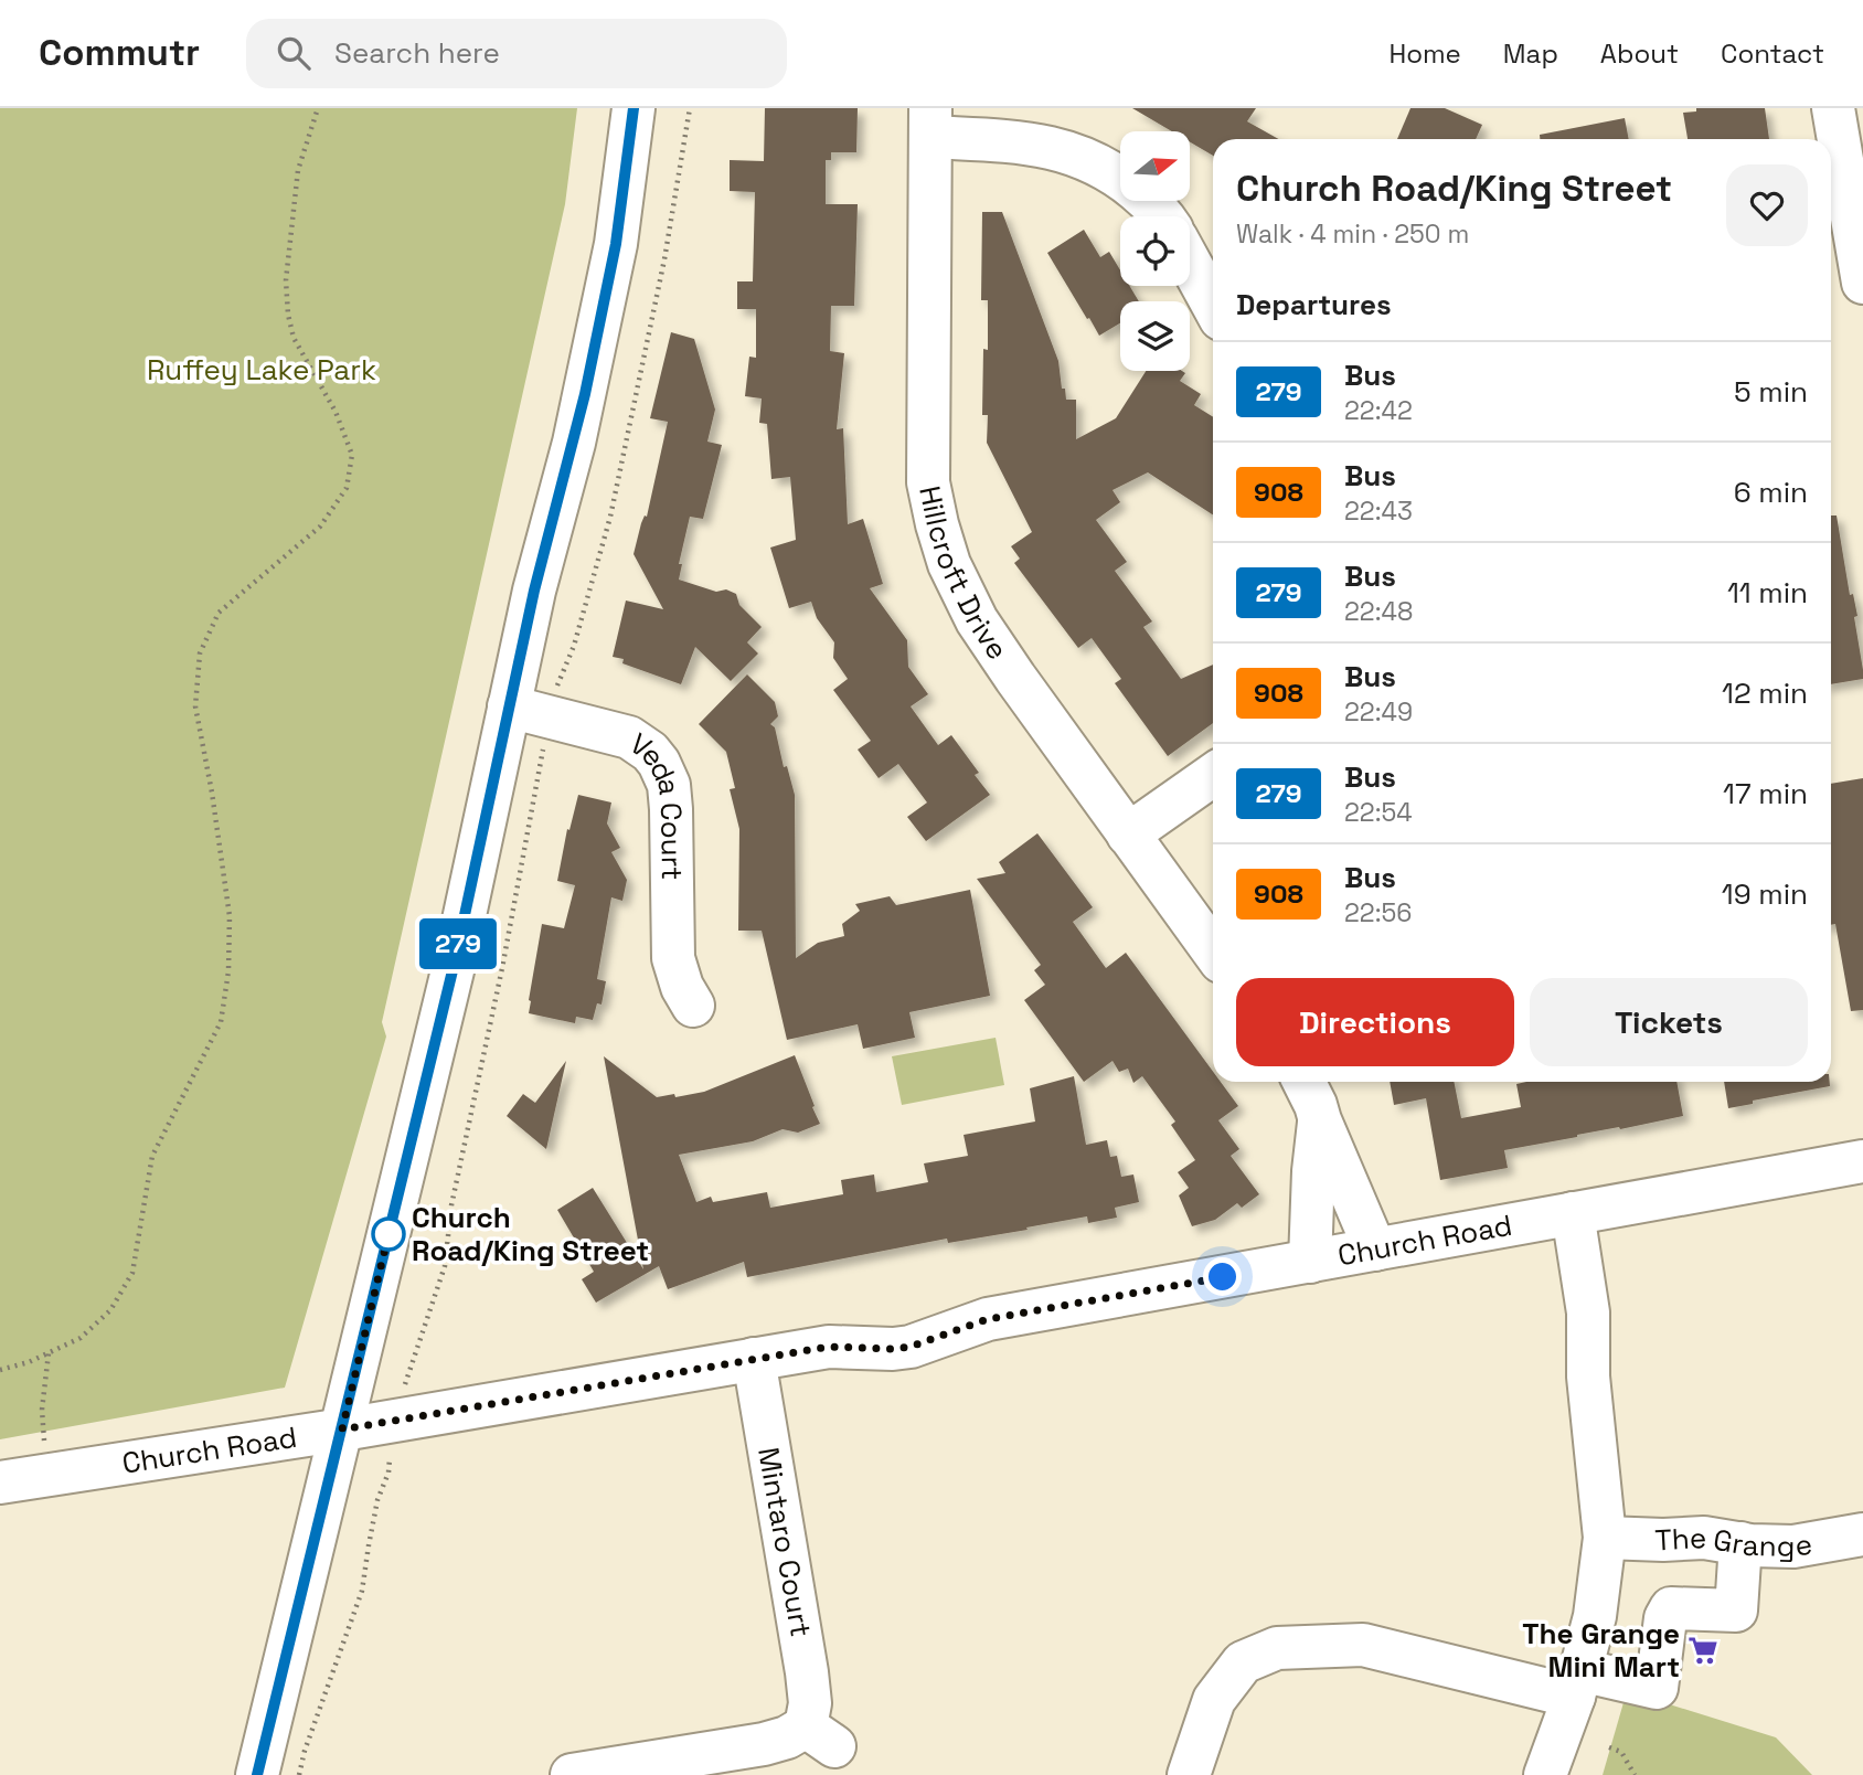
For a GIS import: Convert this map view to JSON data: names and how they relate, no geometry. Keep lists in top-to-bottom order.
{
  "streets": {
    "street": [
      "Hillcroft Drive",
      "Veda Court",
      "Church Road",
      "The Grange",
      "Mintaro Court"
    ]
  },
  "crossings": [
    ["Church Road", "Mintaro Court"]
  ],
  "parks": ["Ruffey Lake Park"],
  "places": {
    "other": ["Church Road/King Street"],
    "supermarket": ["The Grange Mini Mart"]
  },
  "lines": ["bus line 279"],
  "north": "right",
  "page": {
    "header": "Commutr",
    "search": "Search here",
    "nav": [
      "Home",
      "Map",
      "About",
      "Contact"
    ],
    "on_map": "279",
    "heading": [
      ["Church Road/King Street", "Walk · 4 min · 250 m"],
      "Departures"
    ],
    "list": [
      {
        "mark": "279",
        "name": "Bus",
        "note": "22:42",
        "value": "5 min"
      },
      {
        "mark": "908",
        "name": "Bus",
        "note": "22:43",
        "value": "6 min"
      },
      {
        "mark": "279",
        "name": "Bus",
        "note": "22:48",
        "value": "11 min"
      },
      {
        "mark": "908",
        "name": "Bus",
        "note": "22:49",
        "value": "12 min"
      },
      {
        "mark": "279",
        "name": "Bus",
        "note": "22:54",
        "value": "17 min"
      },
      {
        "mark": "908",
        "name": "Bus",
        "note": "22:56",
        "value": "19 min"
      }
    ],
    "buttons": ["Directions", "Tickets"]
  }
}
